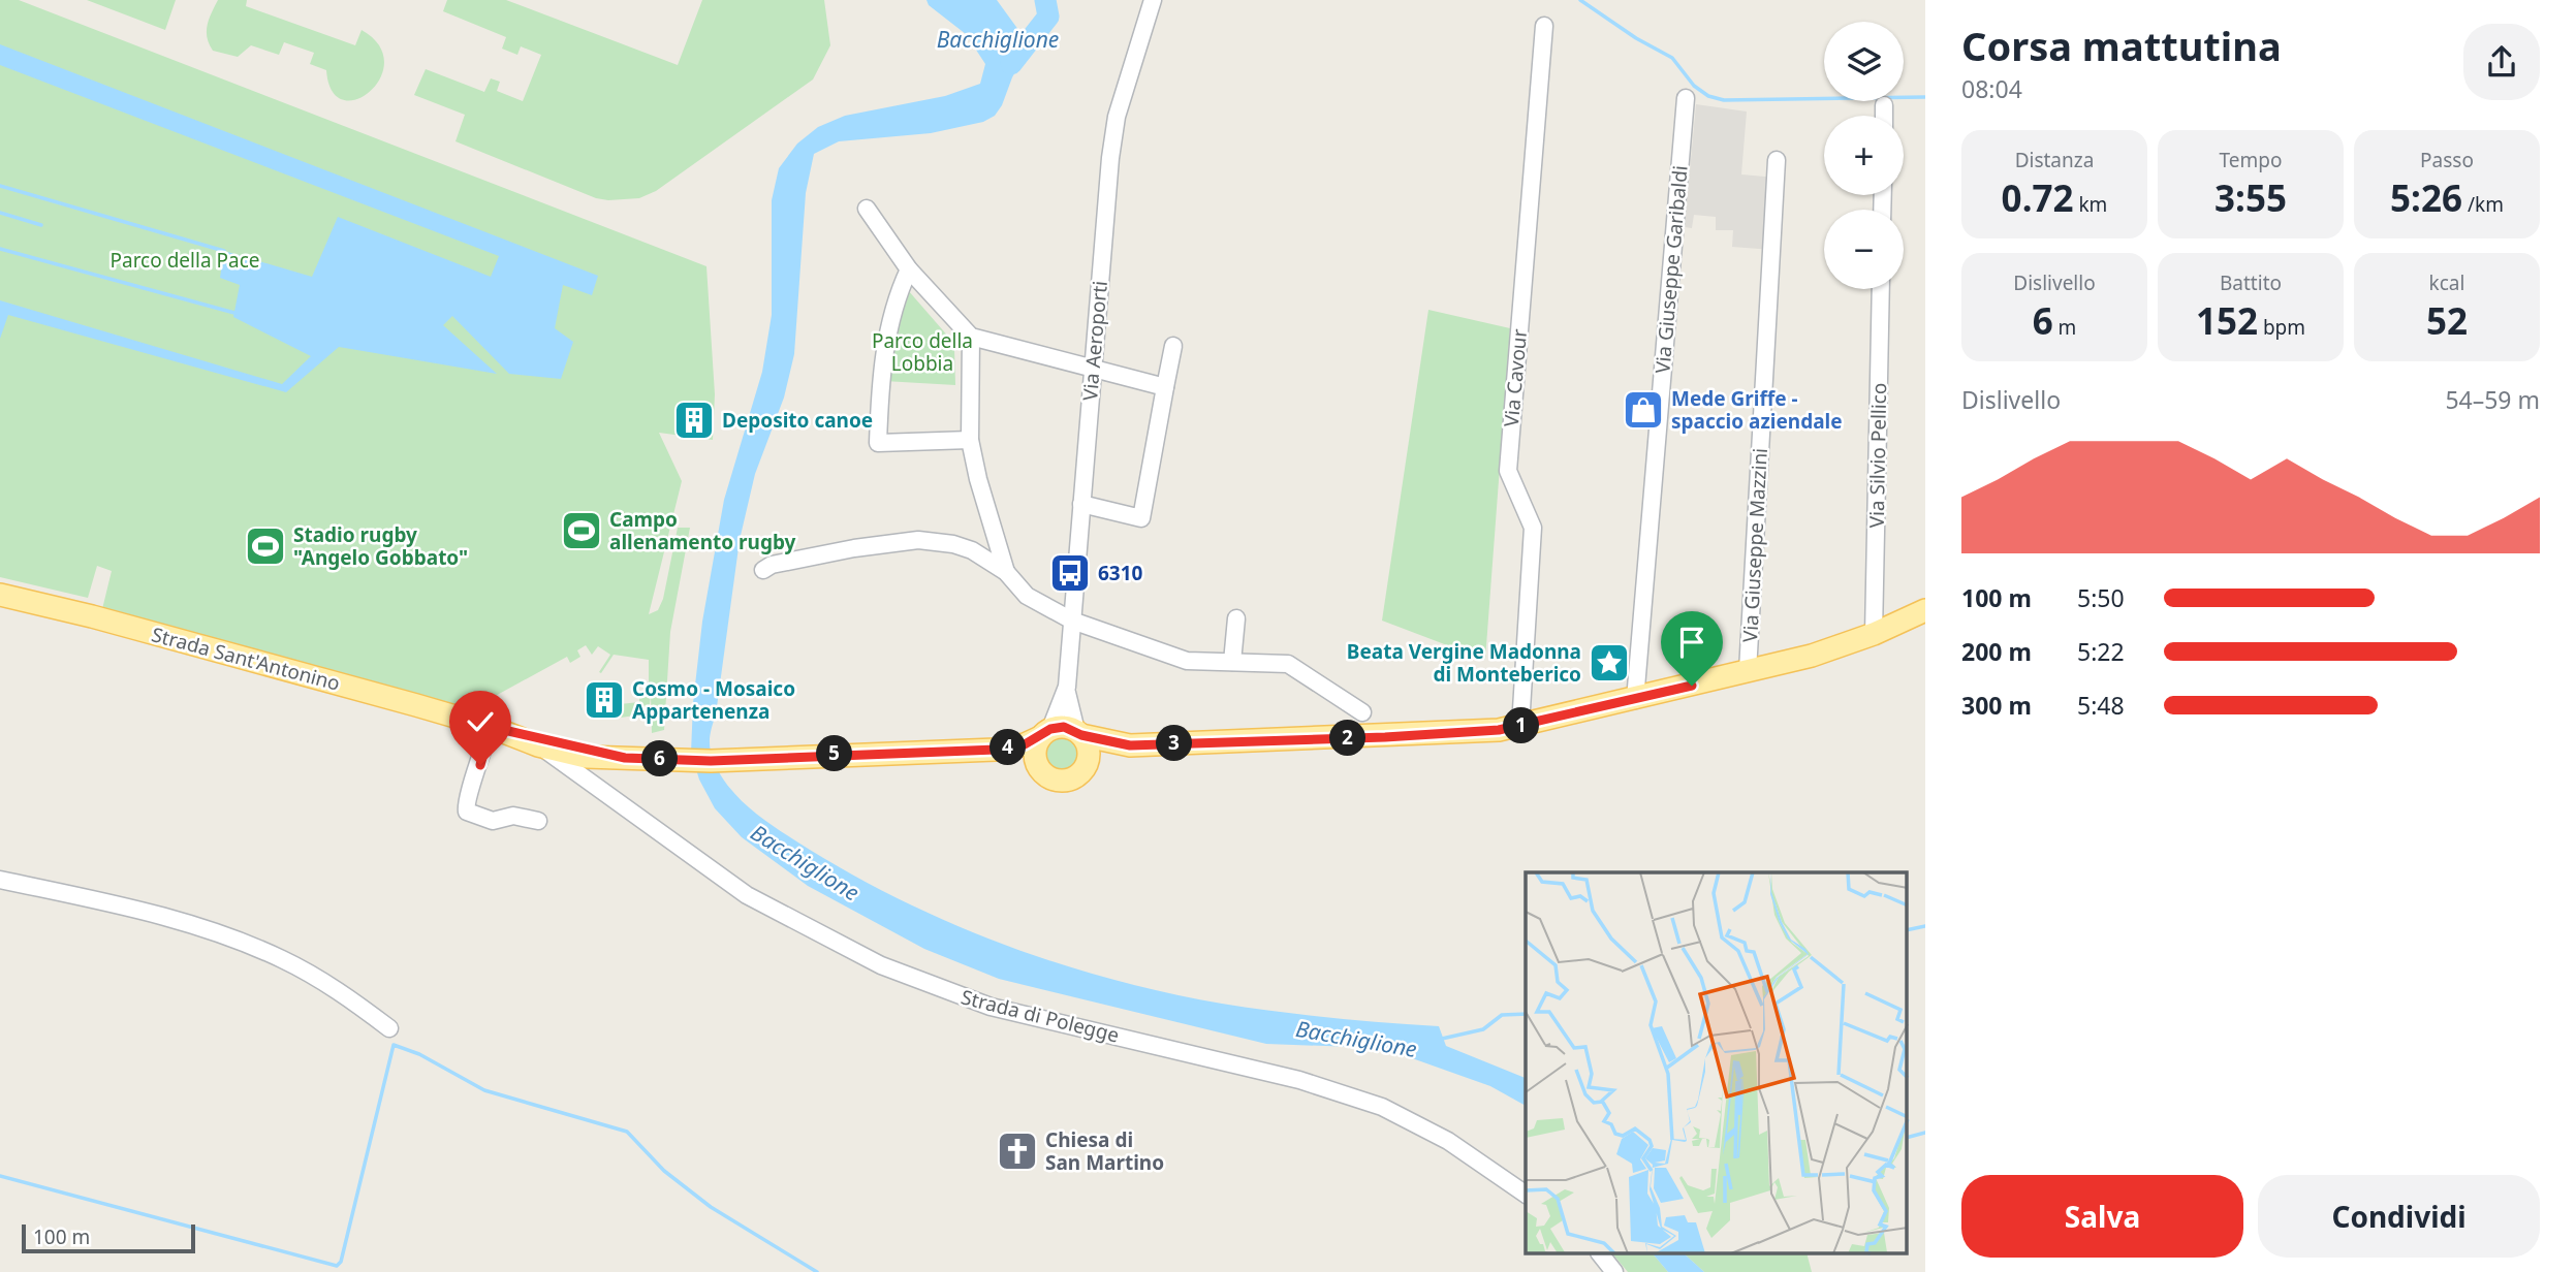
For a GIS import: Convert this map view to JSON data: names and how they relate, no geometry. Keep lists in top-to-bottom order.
{
  "streets": {
    "main road": ["Strada Sant'Antonino"],
    "street": [
      "Via Giuseppe Garibaldi",
      "Via Aeroporti",
      "Via Cavour",
      "Via Silvio Pellico",
      "Via Giuseppe Mazzini",
      "Strada di Polegge"
    ]
  },
  "crossings": [
    ["Strada Sant'Antonino", "Strada di Polegge"]
  ],
  "water": ["Bacchiglione"],
  "parks": ["Parco della Pace", "Parco della Lobbia"],
  "places": {
    "shop": ["Mede Griffe - spaccio aziendale"],
    "building": ["Deposito canoe", "Cosmo - Mosaico Appartenenza"],
    "sports": ["Campo allenamento rugby", "Stadio rugby \"Angelo Gobbato\""],
    "bus stop": ["6310"],
    "place": ["Beata Vergine Madonna di Monteberico"],
    "church": ["Chiesa di San Martino"]
  },
  "scale_bar": "100 m",
  "page": {
    "heading": ["Corsa mattutina", "08:04"],
    "map_buttons": ["+", "−"],
    "stats": [
      ["Distanza", "0.72 km"],
      ["Tempo", "3:55"],
      ["Passo", "5:26 /km"],
      ["Dislivello", "6 m"],
      ["Battito", "152 bpm"],
      ["kcal", "52"]
    ],
    "chart": ["Dislivello", "54–59 m"],
    "list": [
      {
        "name": "100 m",
        "note": "5:50"
      },
      {
        "name": "200 m",
        "note": "5:22"
      },
      {
        "name": "300 m",
        "note": "5:48"
      }
    ],
    "pins": [
      "1",
      "2",
      "3",
      "4",
      "5",
      "6"
    ],
    "buttons": ["Salva", "Condividi"],
    "scale": "100 m"
  }
}
